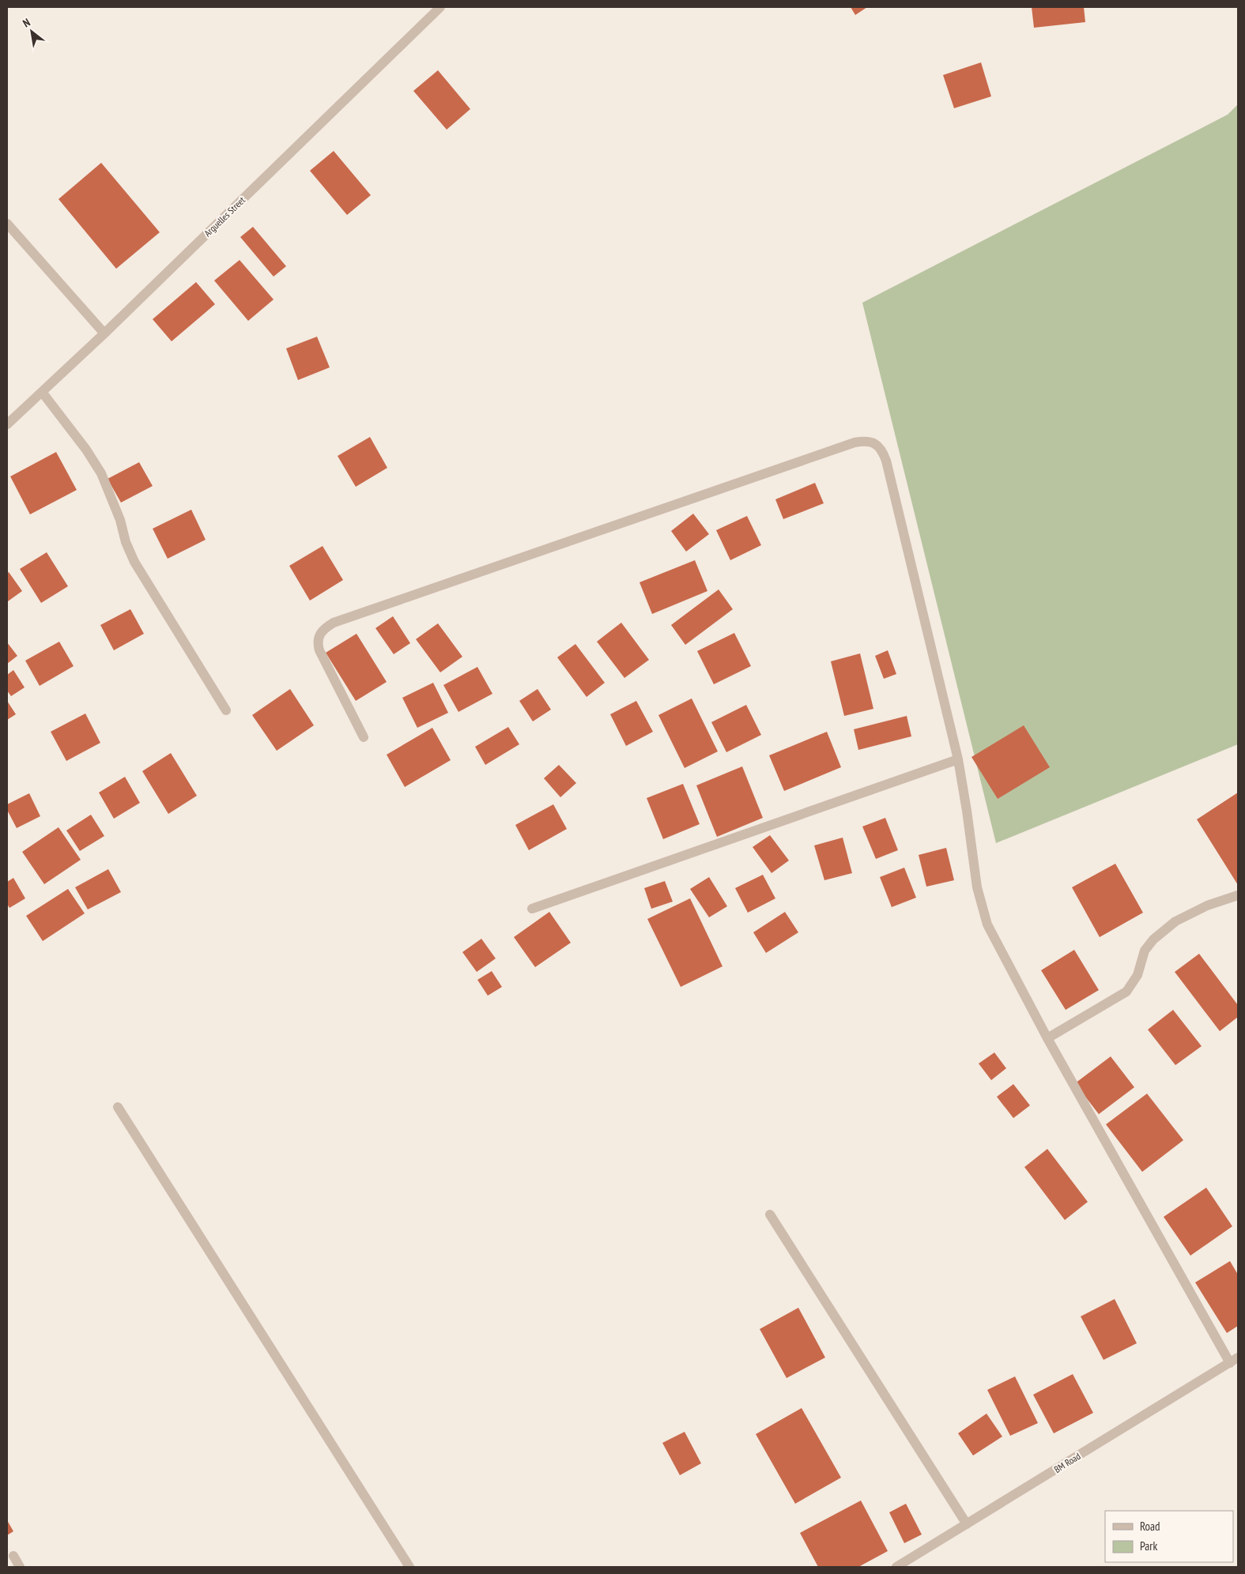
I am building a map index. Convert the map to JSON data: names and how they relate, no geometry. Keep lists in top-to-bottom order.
{
  "streets": {
    "street": ["Arguelles Street", "BM Road"]
  },
  "legend": ["Road", "Park"],
  "north": "top left"
}
